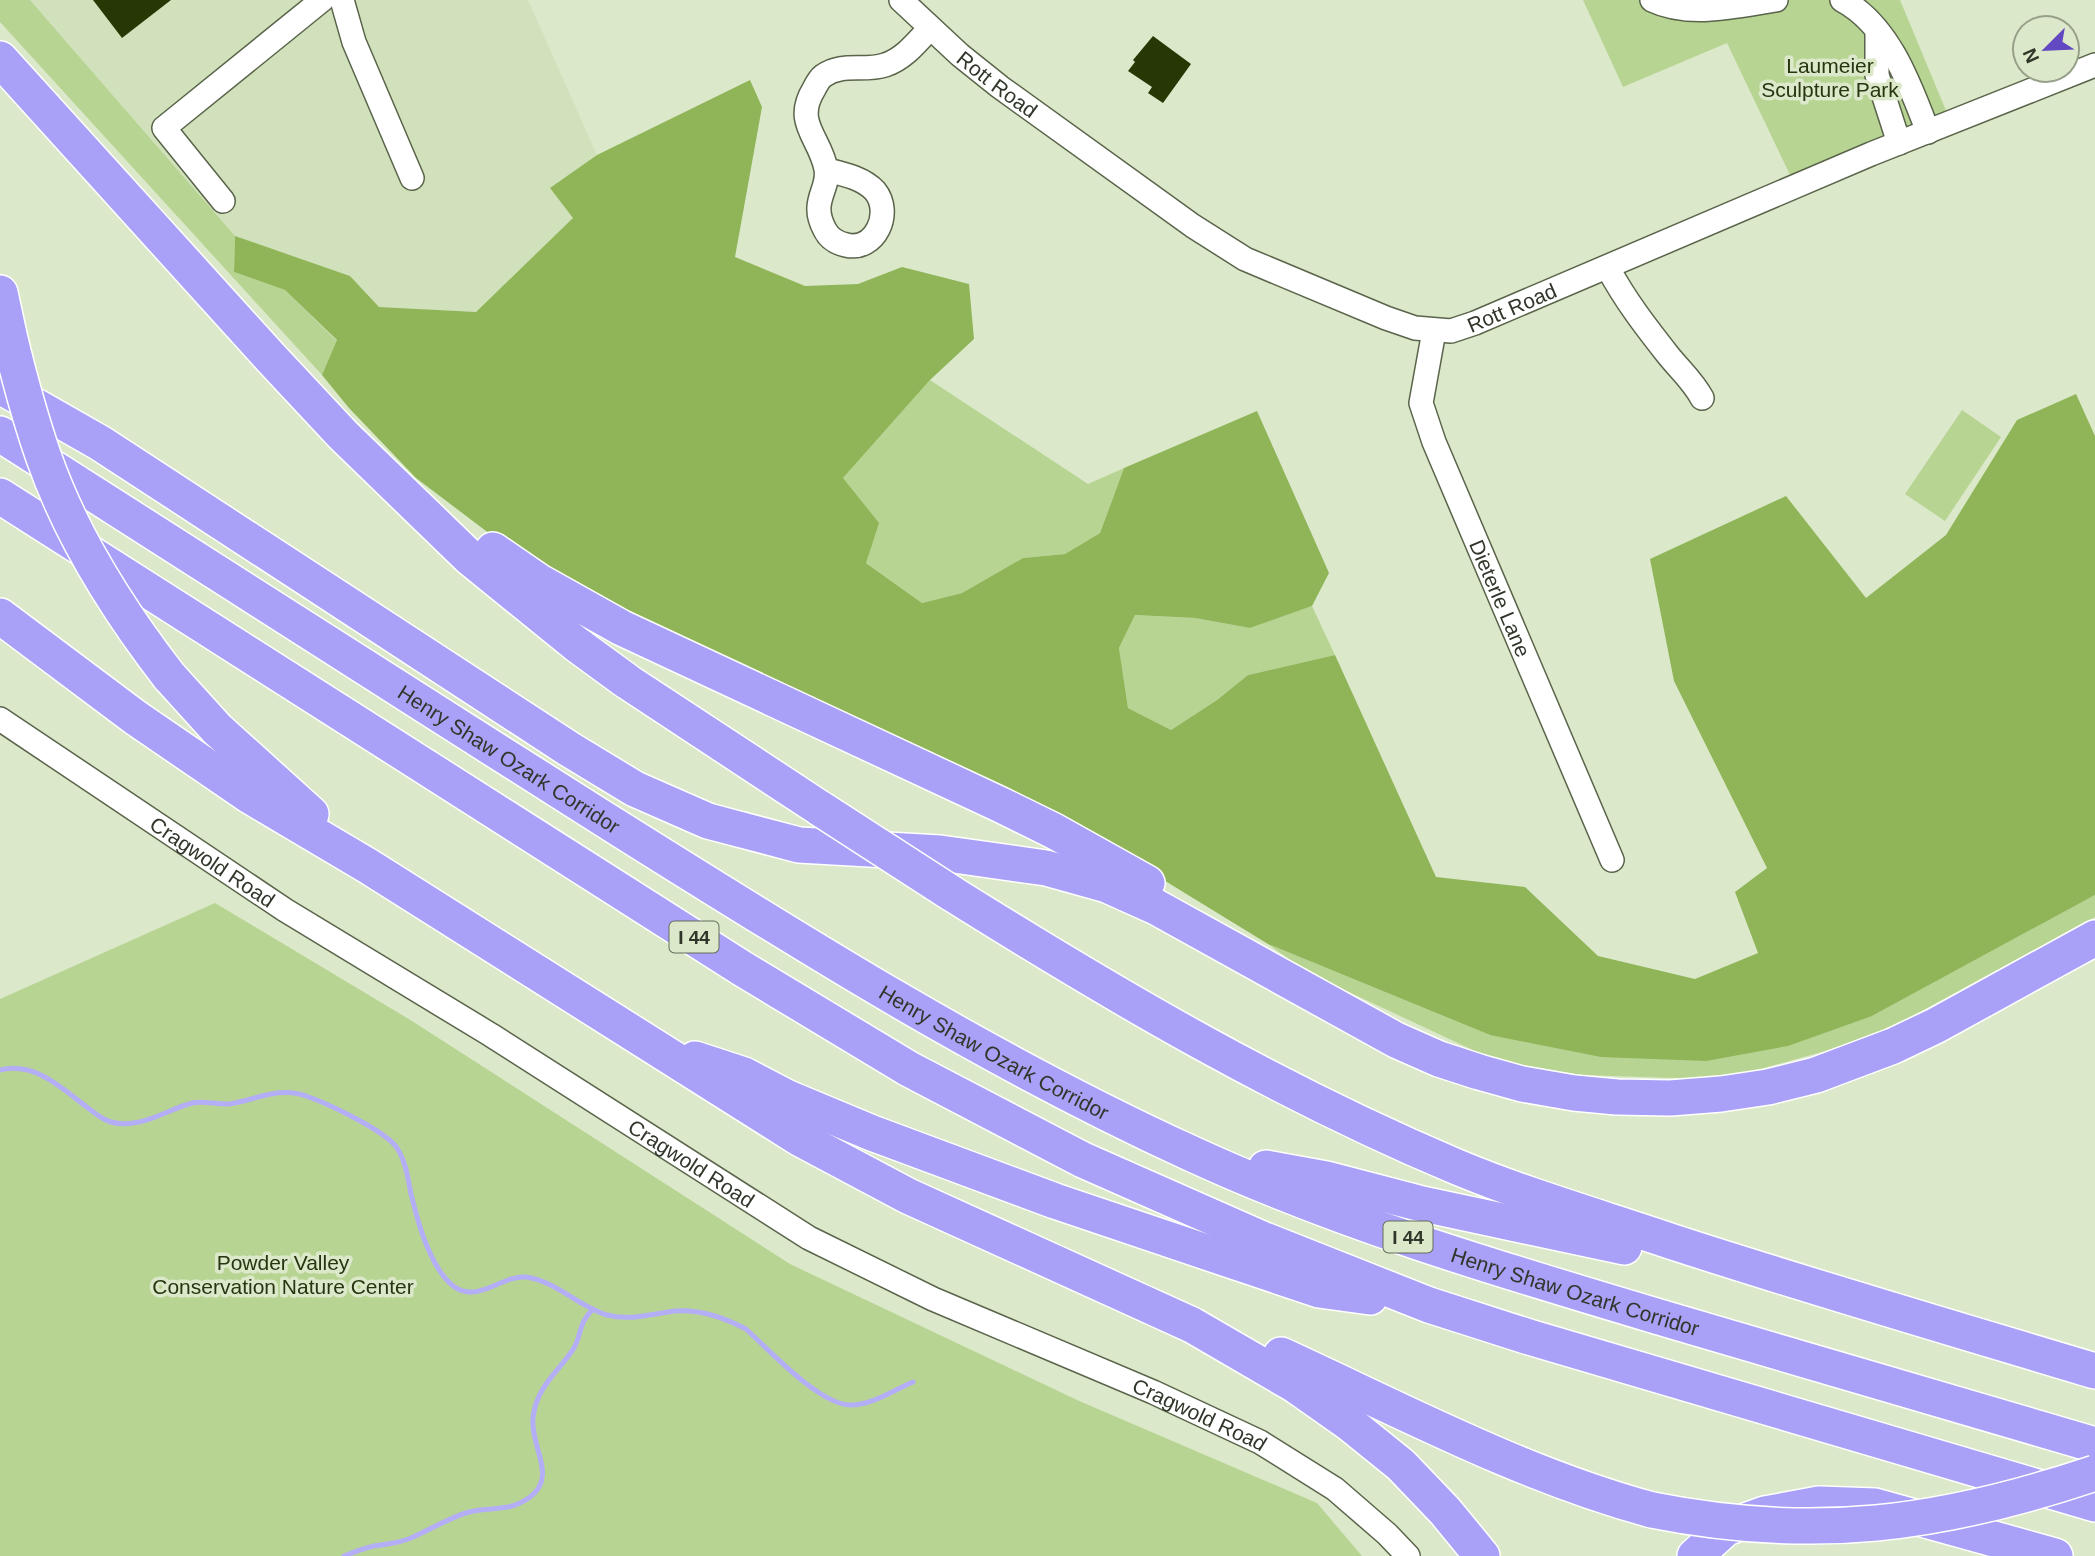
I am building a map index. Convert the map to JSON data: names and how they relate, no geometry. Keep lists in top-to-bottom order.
{
  "streets": {
    "highway": ["Henry Shaw Ozark Corridor", "I 44"],
    "street": ["Rott Road", "Dieterle Lane", "Cragwold Road"]
  },
  "crossings": [
    ["Rott Road", "Dieterle Lane"]
  ],
  "parks": ["Laumeier Sculpture Park", "Powder Valley Conservation Nature Center"],
  "north": "bottom left"
}
